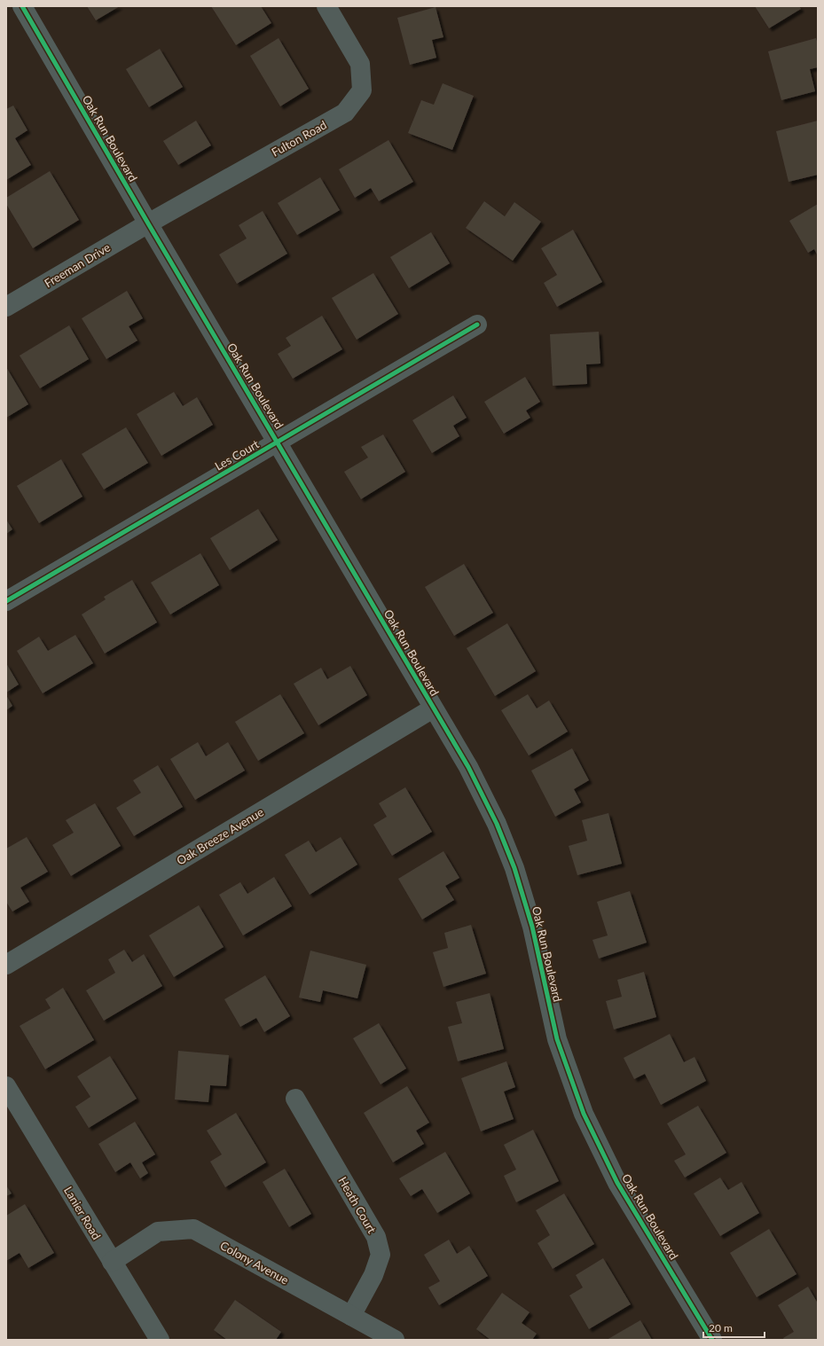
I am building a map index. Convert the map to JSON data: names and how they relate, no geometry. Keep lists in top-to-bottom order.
{
  "streets": {
    "street": [
      "Oak Run Boulevard",
      "Fulton Road",
      "Freeman Drive",
      "Les Court",
      "Oak Breeze Avenue",
      "Heath Court",
      "Lanier Road",
      "Colony Avenue"
    ]
  },
  "crossings": [
    ["Oak Run Boulevard", "Fulton Road"],
    ["Oak Run Boulevard", "Freeman Drive"],
    ["Oak Run Boulevard", "Les Court"],
    ["Oak Run Boulevard", "Oak Breeze Avenue"],
    ["Fulton Road", "Freeman Drive"],
    ["Heath Court", "Colony Avenue"],
    ["Lanier Road", "Colony Avenue"]
  ],
  "scale_bar": "20 m"
}
